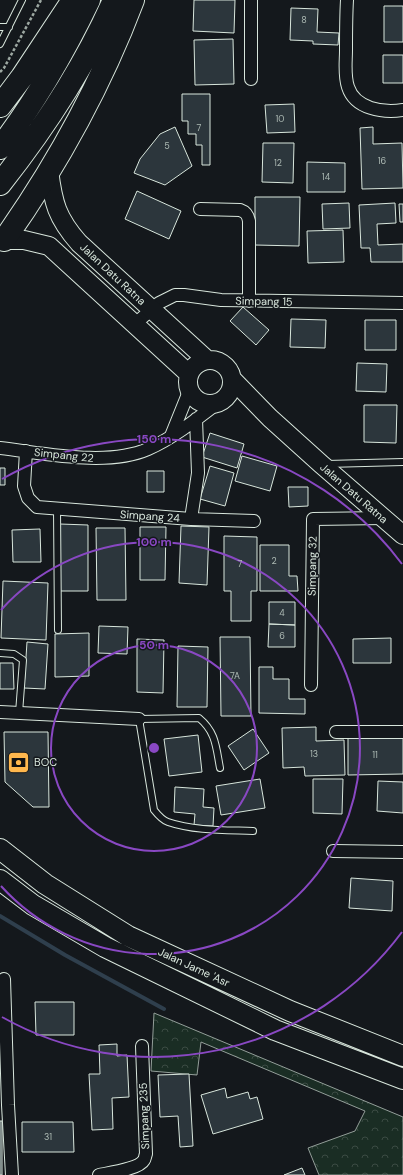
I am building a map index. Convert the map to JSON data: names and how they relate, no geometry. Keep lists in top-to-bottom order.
{
  "streets": {
    "main road": ["Jalan Datu Ratna", "Jalan Jame 'Asr"],
    "street": [
      "Simpang 15",
      "Simpang 22",
      "Simpang 24",
      "Simpang 32",
      "Simpang 235"
    ]
  },
  "crossings": [
    ["Jalan Datu Ratna", "Simpang 15"],
    ["Jalan Datu Ratna", "Simpang 22"],
    ["Jalan Datu Ratna", "Simpang 32"],
    ["Simpang 22", "Simpang 24"]
  ],
  "places": {
    "bank": ["BOC"]
  },
  "house_numbers": [
    "8",
    "10",
    "7",
    "5",
    "16",
    "12",
    "14",
    "2",
    "7",
    "4",
    "6",
    "7A",
    "13",
    "11",
    "31"
  ],
  "rings": ["150 m", "100 m", "50 m"]
}
